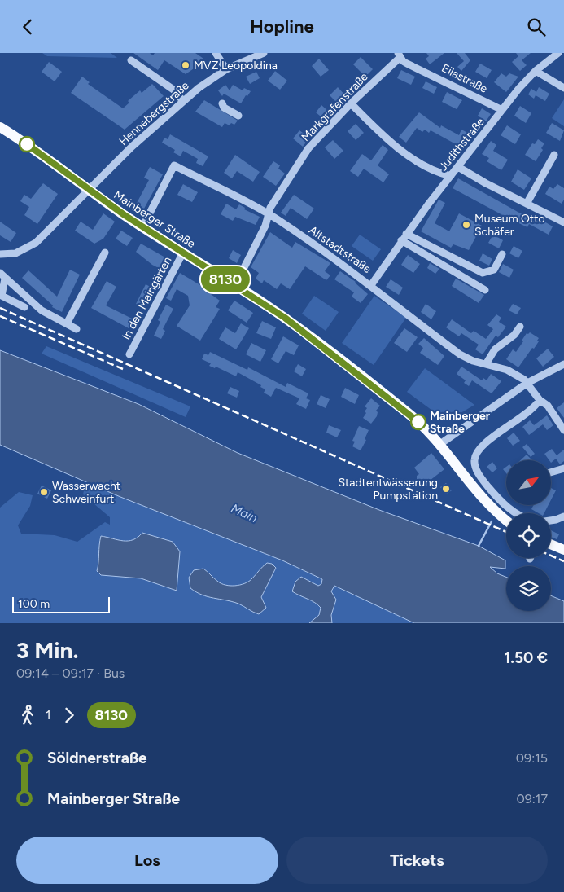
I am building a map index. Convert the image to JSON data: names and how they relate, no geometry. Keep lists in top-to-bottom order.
{
  "streets": {
    "main road": ["Mainberger Straße"],
    "street": [
      "Eilastraße",
      "Markgrafenstraße",
      "Hennebergstraße",
      "Judithstraße",
      "Altstadtstraße",
      "In den Maingärten"
    ]
  },
  "crossings": [
    ["Eilastraße", "Markgrafenstraße"],
    ["Eilastraße", "Judithstraße"],
    ["Markgrafenstraße", "Mainberger Straße"],
    ["Markgrafenstraße", "Altstadtstraße"],
    ["Hennebergstraße", "Mainberger Straße"],
    ["Judithstraße", "Altstadtstraße"],
    ["Mainberger Straße", "Altstadtstraße"],
    ["Mainberger Straße", "In den Maingärten"]
  ],
  "water": ["Main"],
  "places": [
    "MVZ Leopoldina",
    "Museum Otto Schäfer",
    "Mainberger Straße",
    "Stadtentwässerung Pumpstation",
    "Wasserwacht Schweinfurt"
  ],
  "lines": ["bus line 8130"],
  "scale_bar": "100 m",
  "north": "top right",
  "page": {
    "header": "Hopline",
    "on_map": "8130",
    "scale": "100 m",
    "heading": ["3 Min.", "09:14 – 09:17 · Bus", "1.50 €"],
    "legs": ["1", "8130"],
    "list": [
      {
        "name": "Söldnerstraße",
        "value": "09:15"
      },
      {
        "name": "Mainberger Straße",
        "value": "09:17"
      }
    ],
    "buttons": ["Los", "Tickets"]
  }
}
